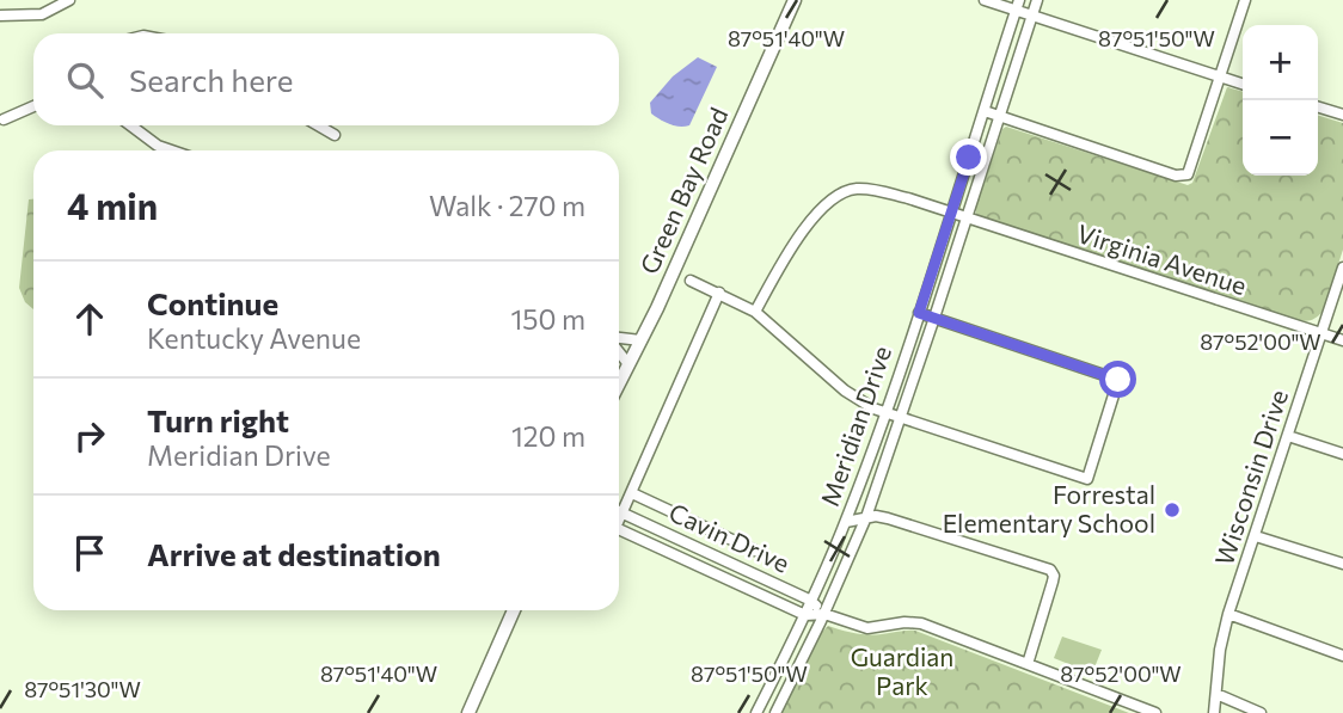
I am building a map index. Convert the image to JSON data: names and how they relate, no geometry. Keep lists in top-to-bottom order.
{
  "streets": {
    "main road": ["Green Bay Road"],
    "street": [
      "Virginia Avenue",
      "Meridian Drive",
      "Wisconsin Drive",
      "Cavin Drive"
    ]
  },
  "crossings": [
    ["Virginia Avenue", "Meridian Drive"],
    ["Virginia Avenue", "Wisconsin Drive"],
    ["Meridian Drive", "Cavin Drive"]
  ],
  "parks": ["Guardian Park"],
  "places": ["Forrestal Elementary School"],
  "page": {
    "map_buttons": ["+", "−"],
    "search": "Search here",
    "heading": ["4 min", "Walk · 270 m"],
    "list": [
      ["Continue", "Kentucky Avenue", "150 m"],
      ["Turn right", "Meridian Drive", "120 m"],
      "Arrive at destination"
    ]
  },
  "coordinates": [
    "87°51'40\"W",
    "87°51'50\"W",
    "87°52'00\"W",
    "87°51'30\"W"
  ]
}
